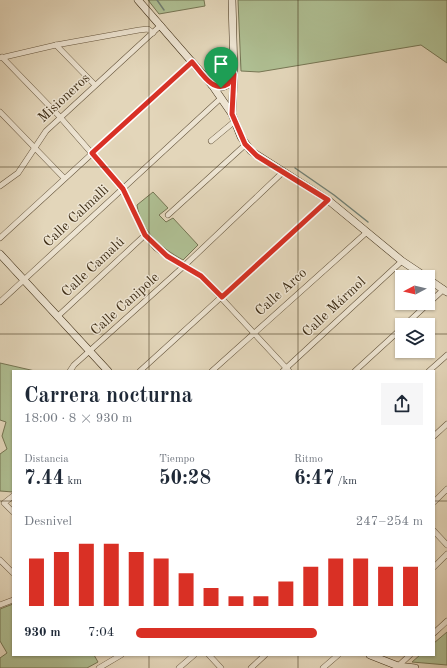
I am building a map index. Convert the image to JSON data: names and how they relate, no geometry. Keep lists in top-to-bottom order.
{
  "streets": {
    "street": [
      "Misioneros",
      "Calle Calmalli",
      "Calle Camalú",
      "Calle Arco",
      "Calle Canipole",
      "Calle Mármol"
    ]
  },
  "north": "left",
  "page": {
    "heading": ["Carrera nocturna", "18:00 · 8 × 930 m"],
    "stats": [
      ["Distancia", "7.44 km"],
      ["Tiempo", "50:28"],
      ["Ritmo", "6:47 /km"]
    ],
    "chart": ["Desnivel", "247–254 m"],
    "list": [
      {
        "name": "930 m",
        "note": "7:04"
      }
    ]
  }
}
